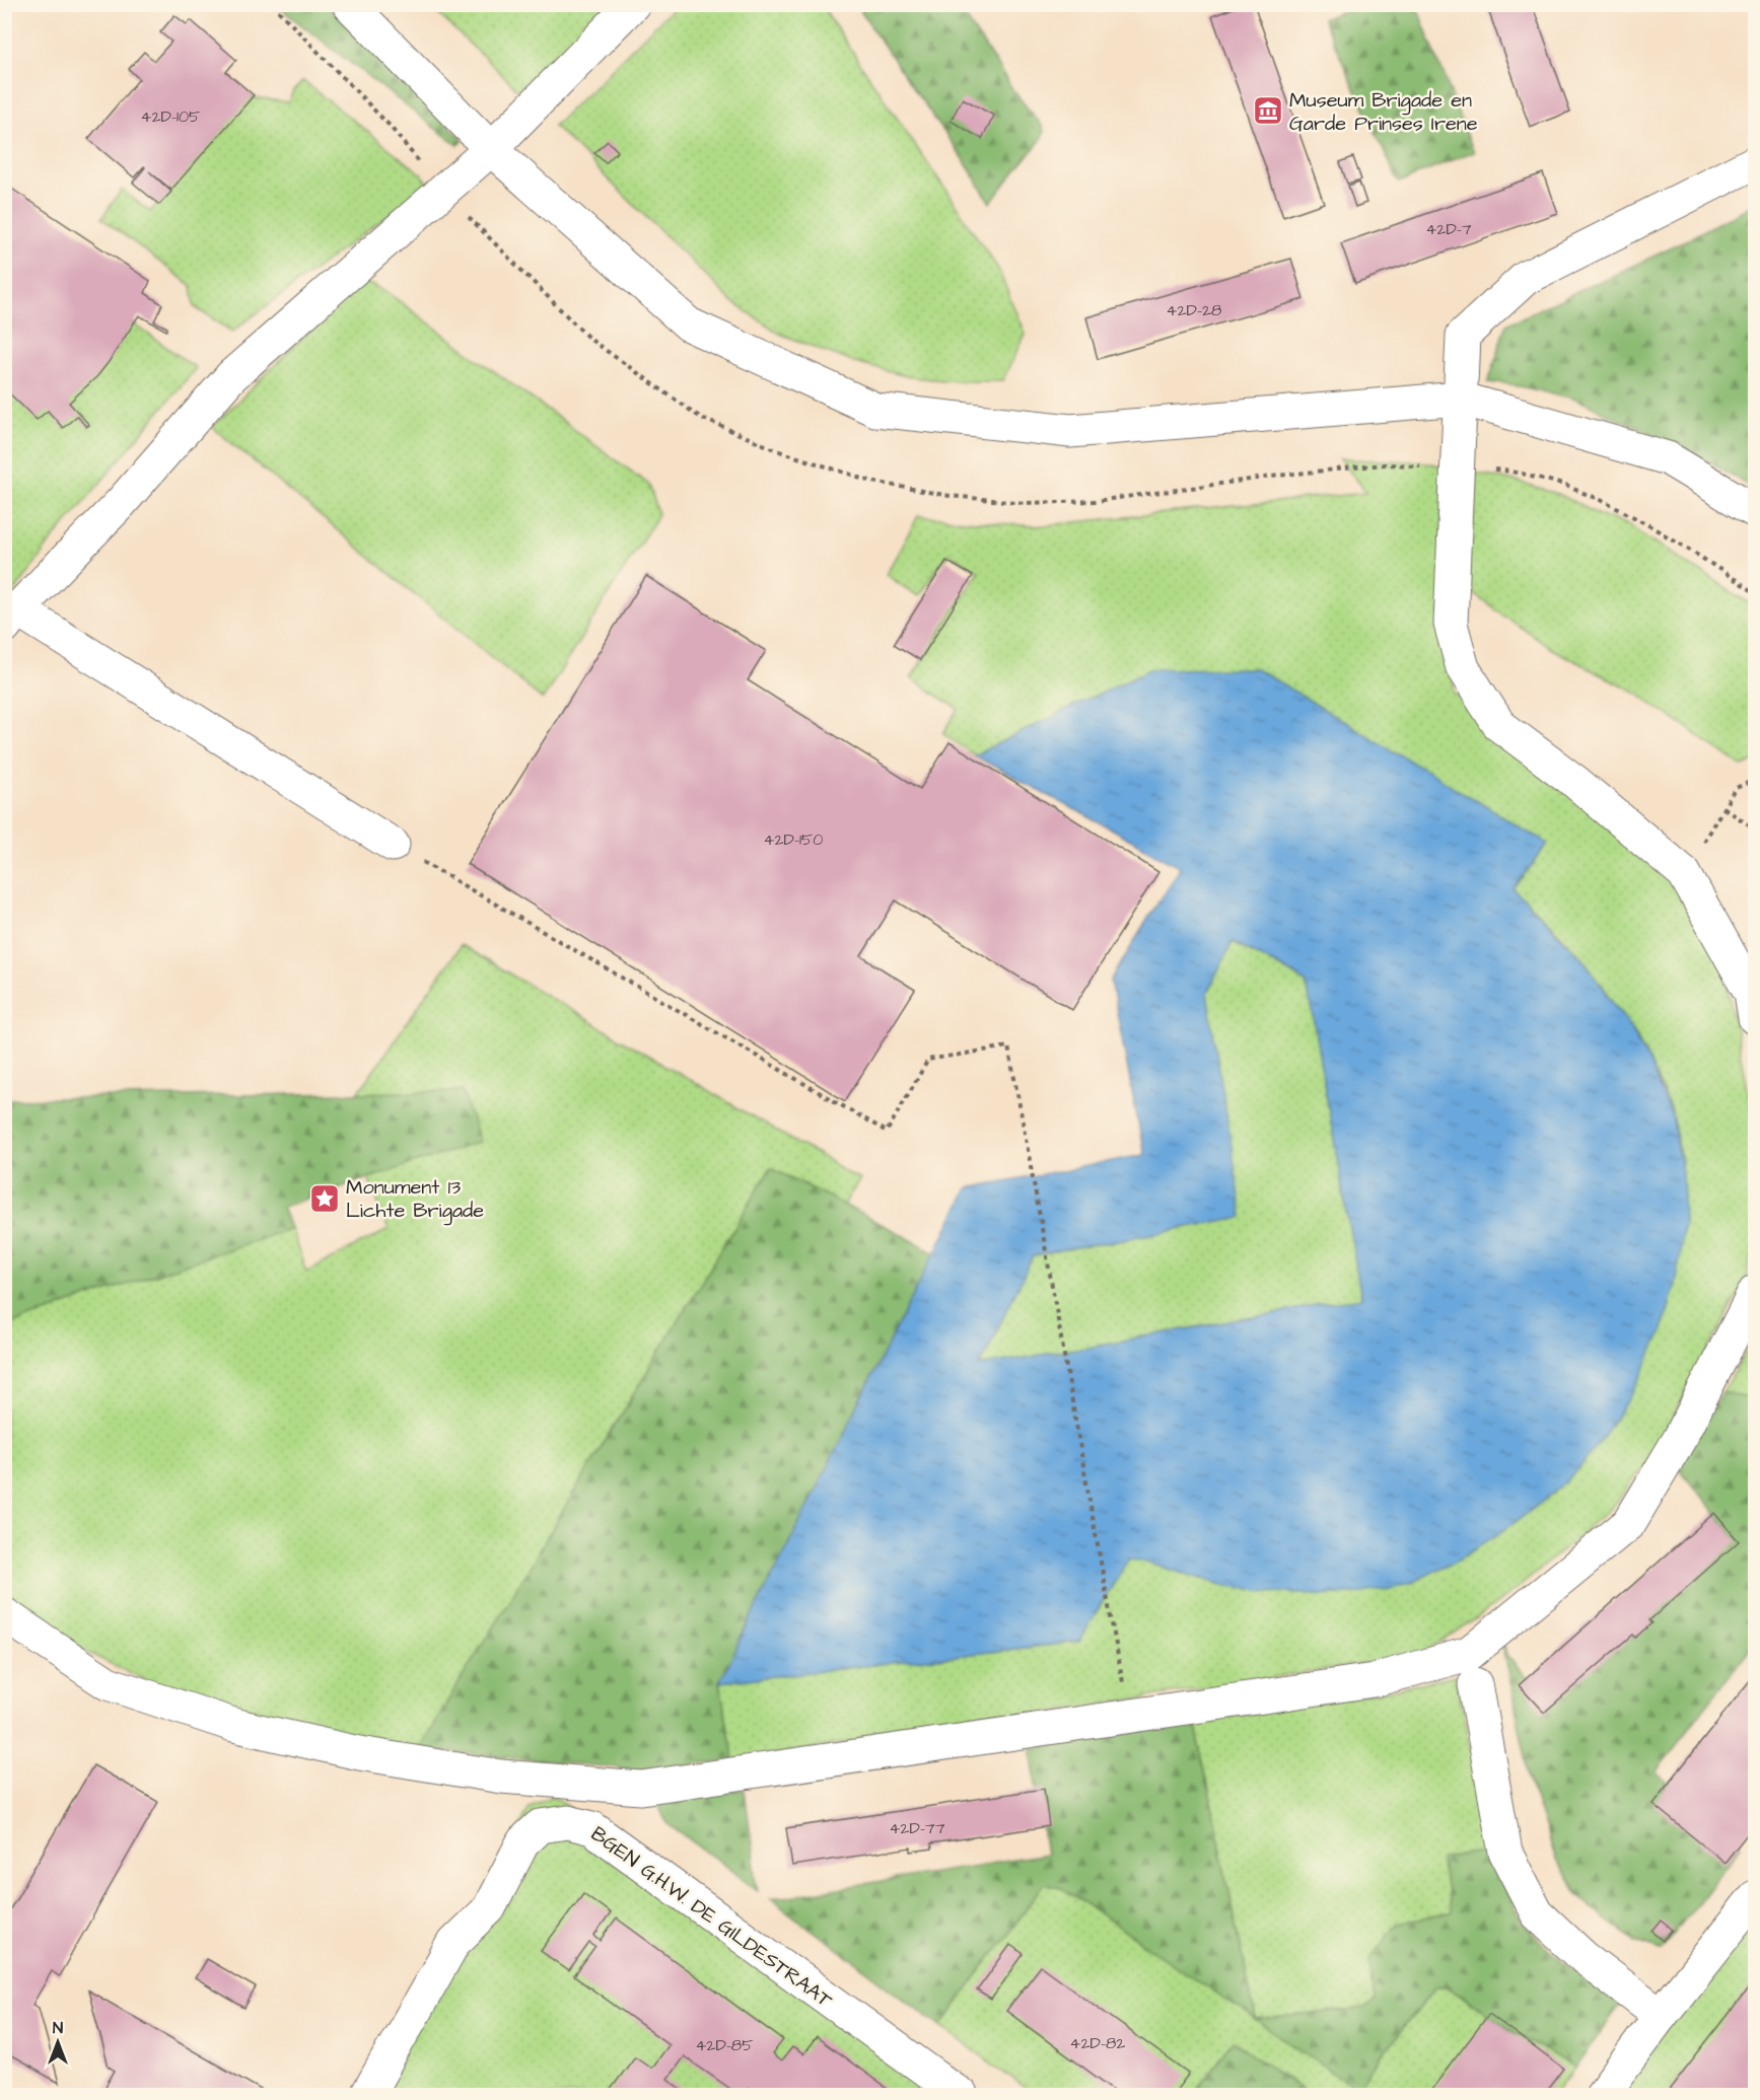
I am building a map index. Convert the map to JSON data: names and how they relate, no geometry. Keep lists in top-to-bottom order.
{
  "streets": {
    "lane": ["BGEN G.H.W. DE GILDESTRAAT"]
  },
  "places": {
    "museum": ["Museum Brigade en Garde Prinses Irene"],
    "place": ["Monument 13 Lichte Brigade"]
  },
  "house_numbers": [
    "42D-105",
    "42D-7",
    "42D-28",
    "42D-150",
    "42D-77",
    "42D-82",
    "42D-85"
  ],
  "north": "top"
}
